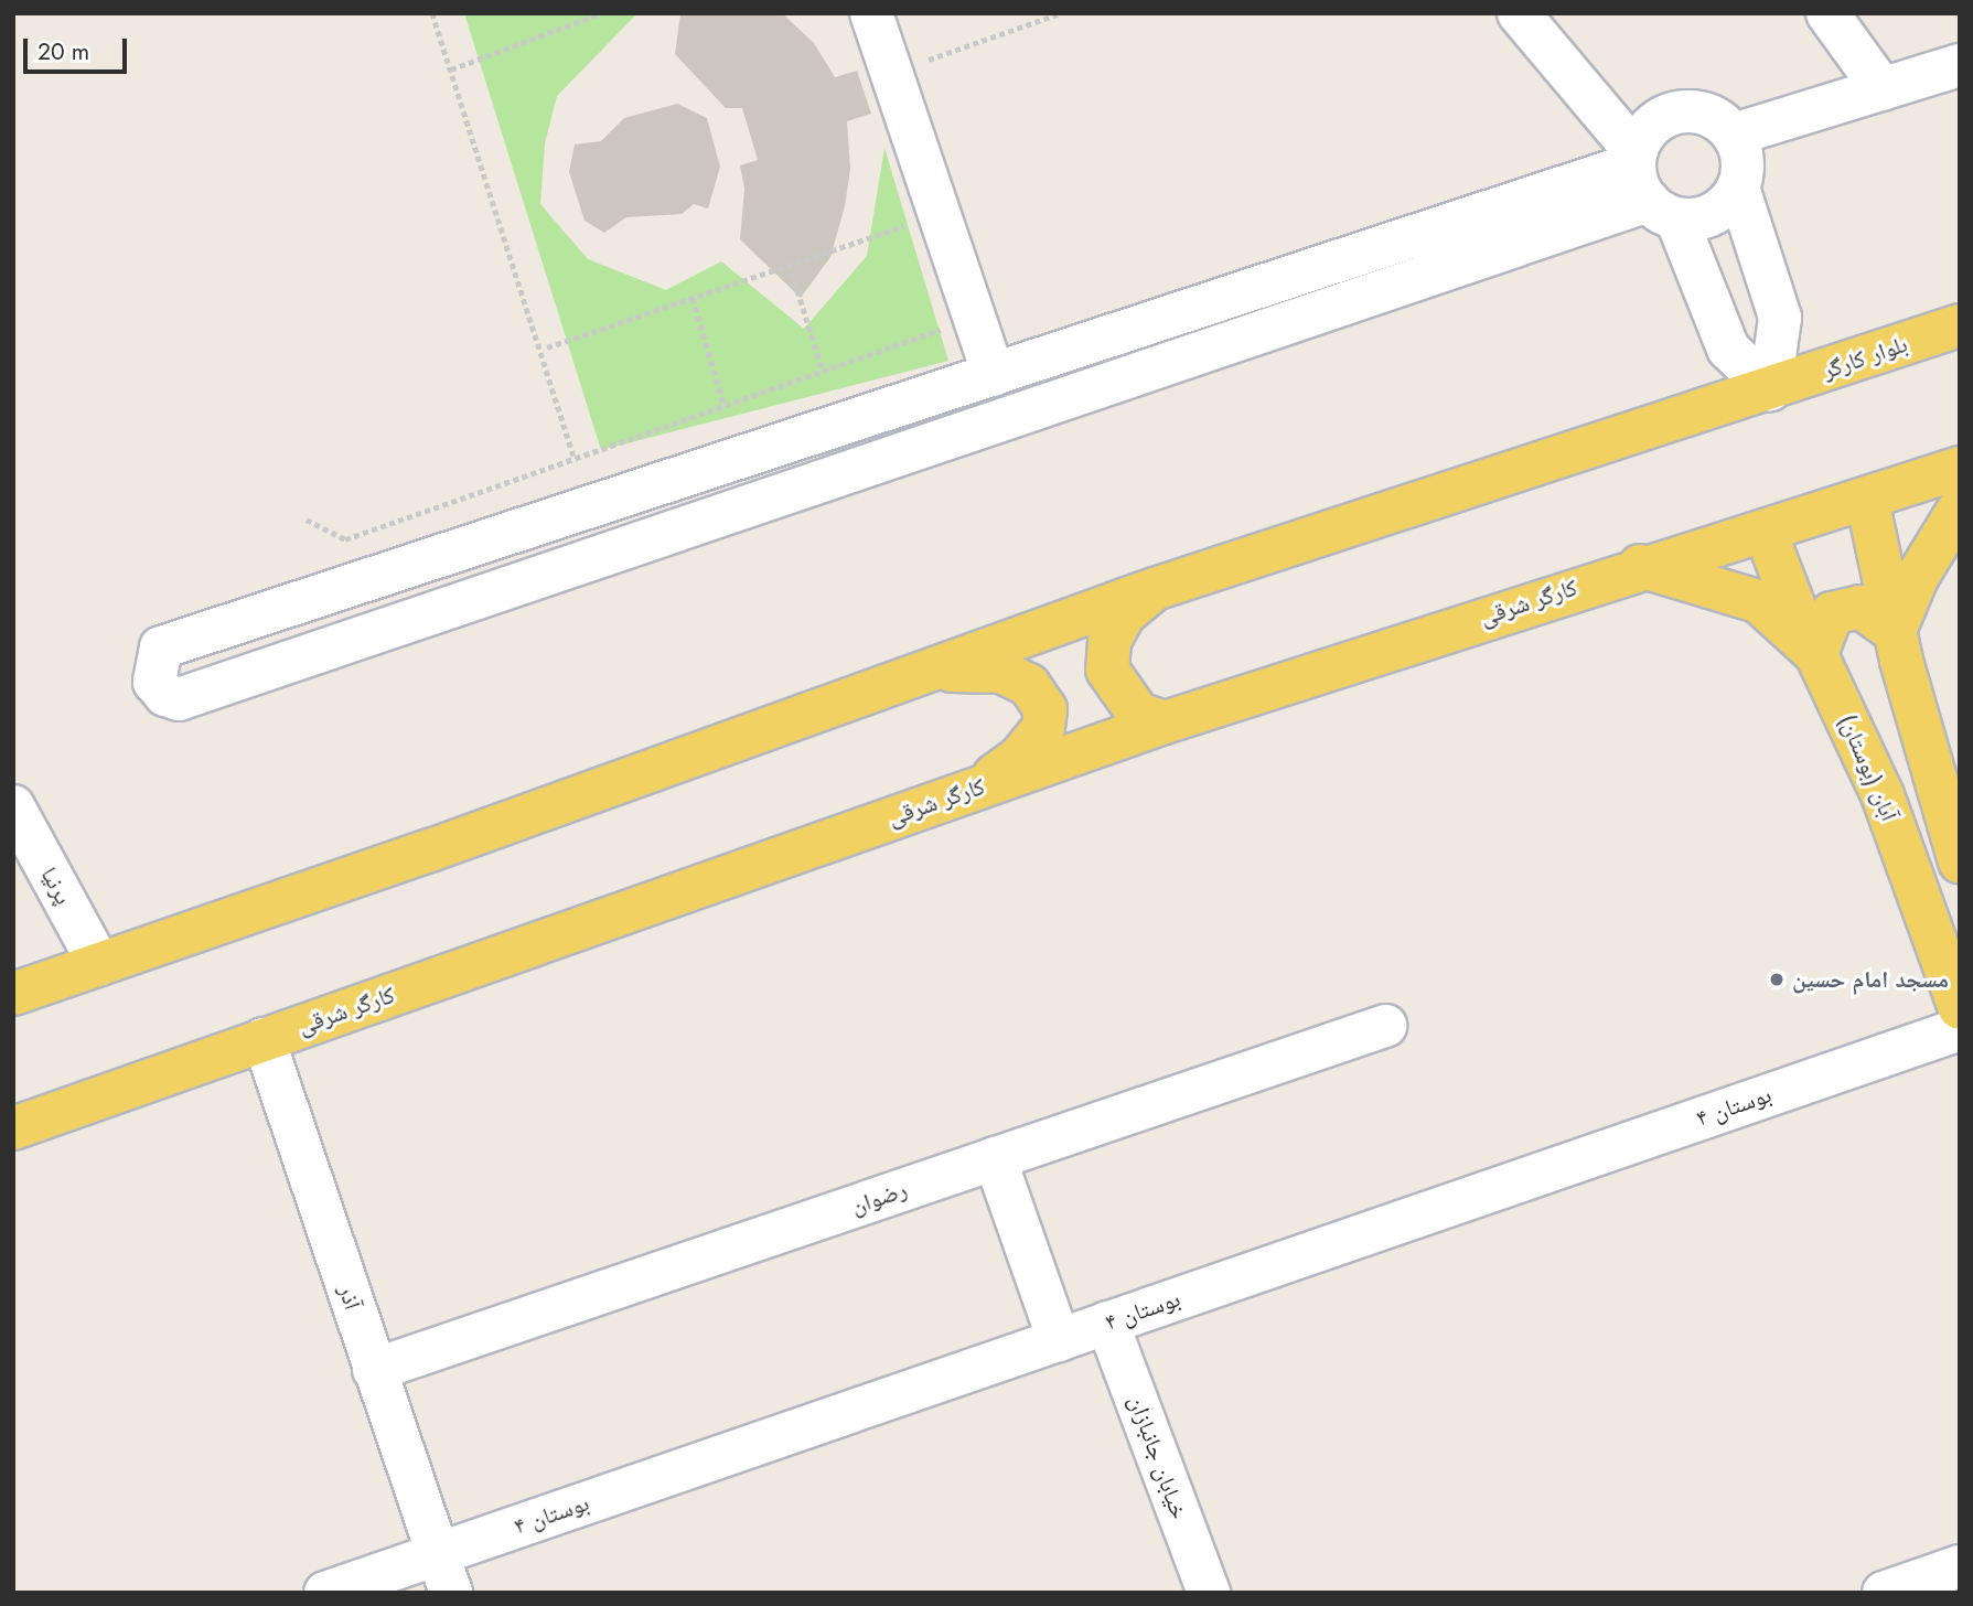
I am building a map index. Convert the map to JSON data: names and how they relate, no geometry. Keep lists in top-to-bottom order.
{
  "streets": {
    "main road": ["بلوار کارگر", "کارگر شرقی", "آبان (بوستان)"],
    "street": [
      "پرنیا",
      "بوستان ۴",
      "رضوان",
      "آذر",
      "خیابان جانبازان"
    ]
  },
  "crossings": [
    ["کارگر شرقی", "آبان (بوستان)"],
    ["کارگر شرقی", "آذر"],
    ["بوستان ۴", "آذر"],
    ["بوستان ۴", "خیابان جانبازان"],
    ["رضوان", "آذر"]
  ],
  "places": ["مسجد امام حسین"],
  "scale_bar": "20 m"
}
